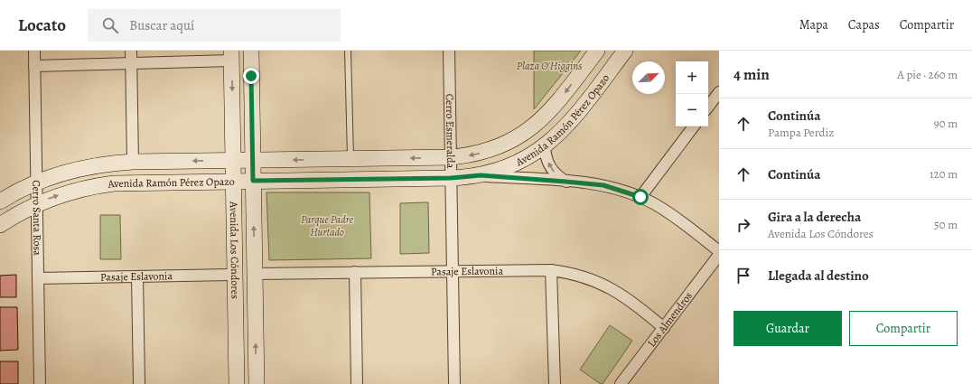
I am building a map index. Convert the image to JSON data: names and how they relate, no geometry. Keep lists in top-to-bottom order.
{
  "streets": {
    "street": [
      "Avenida Ramón Pérez Opazo",
      "Cerro Esmeralda",
      "Cerro Santa Rosa",
      "Avenida Los Cóndores",
      "Pasaje Eslavonia",
      "Los Almendros"
    ]
  },
  "crossings": [
    ["Avenida Ramón Pérez Opazo", "Cerro Esmeralda"],
    ["Avenida Ramón Pérez Opazo", "Cerro Santa Rosa"],
    ["Avenida Ramón Pérez Opazo", "Avenida Los Cóndores"],
    ["Cerro Esmeralda", "Pasaje Eslavonia"],
    ["Cerro Santa Rosa", "Pasaje Eslavonia"],
    ["Avenida Los Cóndores", "Pasaje Eslavonia"],
    ["Pasaje Eslavonia", "Los Almendros"]
  ],
  "parks": ["Plaza O'Higgins", "Parque Padre Hurtado"],
  "north": "top right",
  "page": {
    "header": "Locato",
    "search": "Buscar aquí",
    "nav": ["Mapa", "Capas", "Compartir"],
    "heading": ["4 min", "A pie · 260 m"],
    "map_buttons": ["+", "−"],
    "list": [
      ["Continúa", "Pampa Perdiz", "90 m"],
      ["Continúa", "120 m"],
      ["Gira a la derecha", "Avenida Los Cóndores", "50 m"],
      "Llegada al destino"
    ],
    "buttons": ["Guardar", "Compartir"]
  }
}
